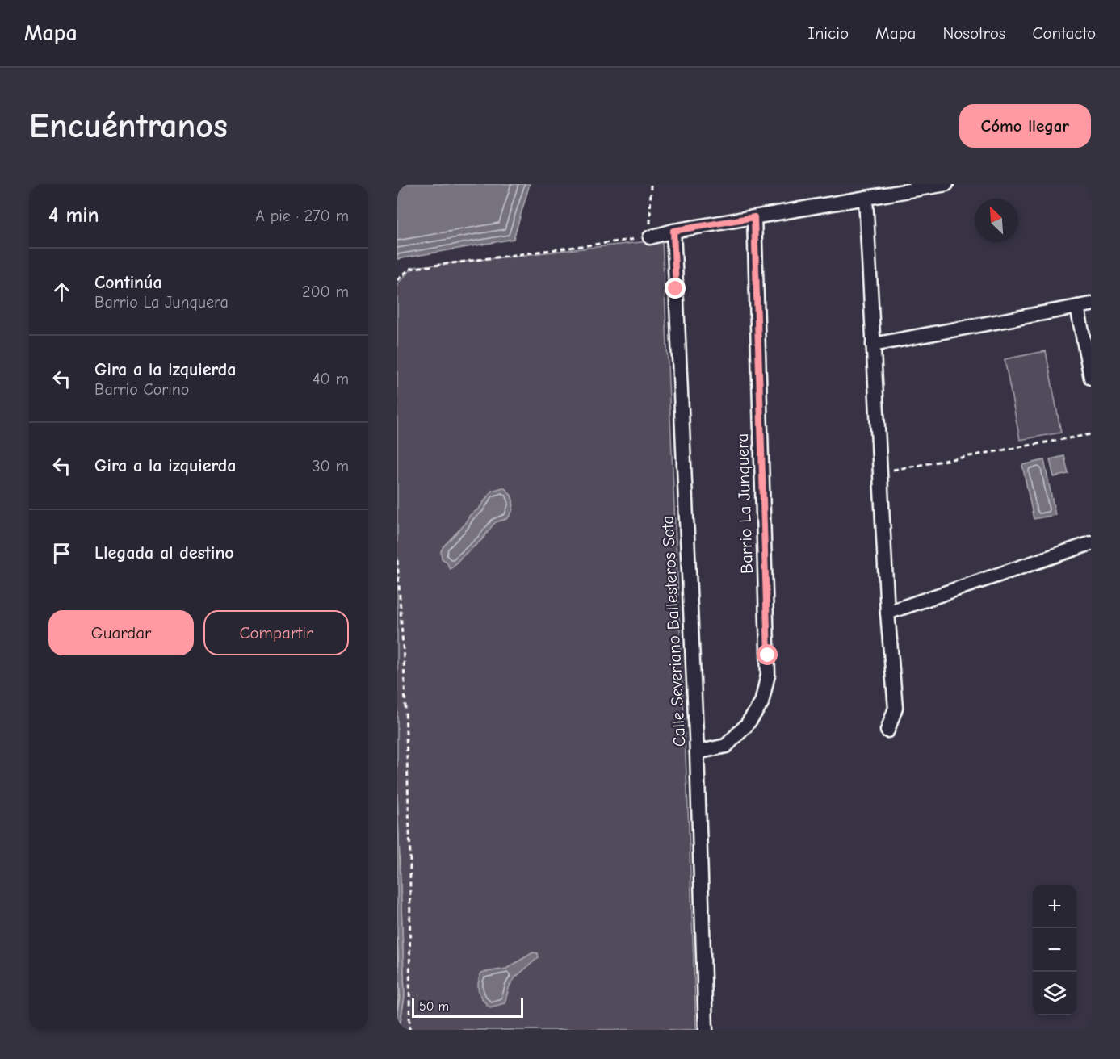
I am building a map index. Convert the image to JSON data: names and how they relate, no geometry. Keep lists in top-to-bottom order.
{
  "streets": {
    "street": ["Barrio La Junquera", "Calle Severiano Ballesteros Sota"]
  },
  "crossings": [
    ["Barrio La Junquera", "Calle Severiano Ballesteros Sota"]
  ],
  "scale_bar": "50 m",
  "north": "top left",
  "page": {
    "header": "Mapa",
    "nav": [
      "Inicio",
      "Mapa",
      "Nosotros",
      "Contacto"
    ],
    "buttons": [
      "Cómo llegar",
      ["Guardar", "Compartir"]
    ],
    "title": "Encuéntranos",
    "heading": ["4 min", "A pie · 270 m"],
    "list": [
      ["Continúa", "Barrio La Junquera", "200 m"],
      ["Gira a la izquierda", "Barrio Corino", "40 m"],
      ["Gira a la izquierda", "30 m"],
      "Llegada al destino"
    ],
    "map_buttons": ["+", "−"],
    "scale": "50 m"
  }
}
